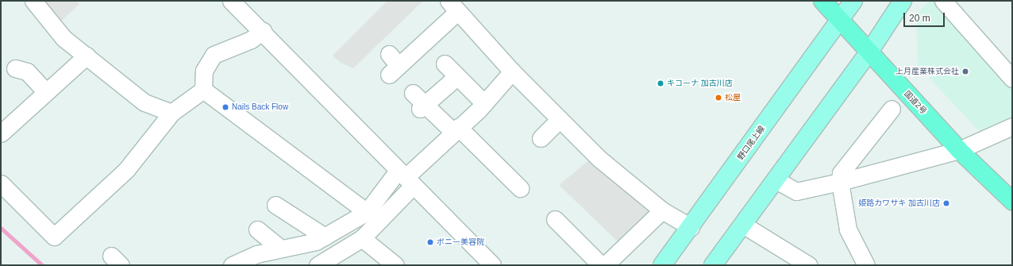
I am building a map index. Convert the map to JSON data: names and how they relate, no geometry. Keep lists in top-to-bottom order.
{
  "streets": {
    "highway": ["国道2号"],
    "main road": ["野口尾上線"]
  },
  "crossings": [
    ["国道2号", "野口尾上線"]
  ],
  "places": [
    "上月産業株式会社",
    "キコーナ 加古川店",
    "松屋",
    "Nails Back Flow",
    "姫路カワサキ 加古川店",
    "ポニー美容院"
  ],
  "scale_bar": "20 m"
}
